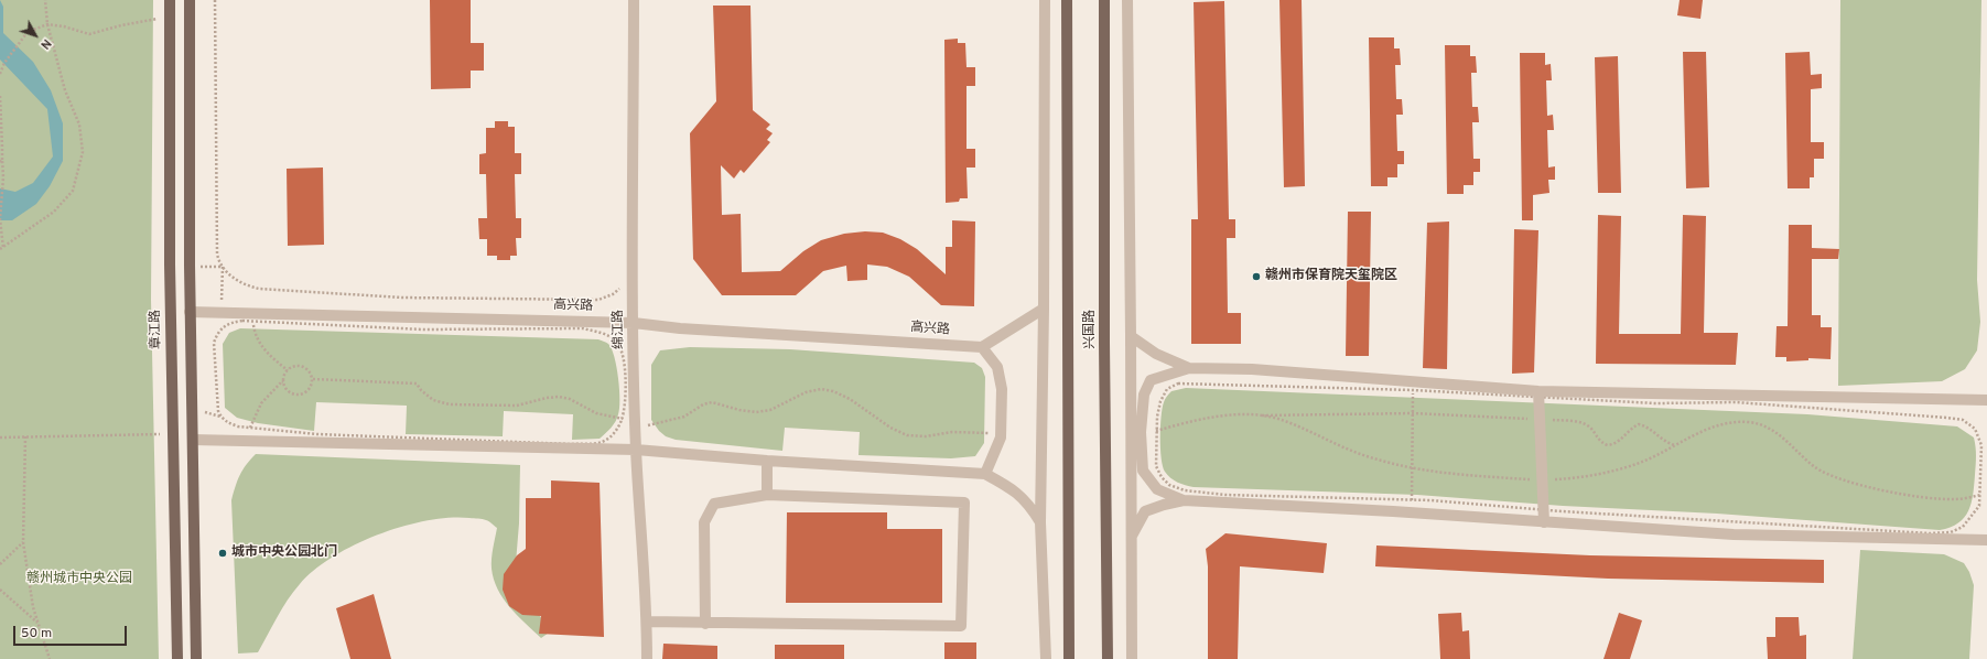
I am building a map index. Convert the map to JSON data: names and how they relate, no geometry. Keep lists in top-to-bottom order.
{
  "streets": {
    "main road": ["章江路", "兴国路"],
    "street": ["高兴路", "绵江路"]
  },
  "crossings": [
    ["高兴路", "绵江路"]
  ],
  "parks": ["赣州城市中央公园"],
  "places": ["赣州市保育院天玺院区", "城市中央公园北门"],
  "scale_bar": "50 m",
  "north": "bottom right"
}
